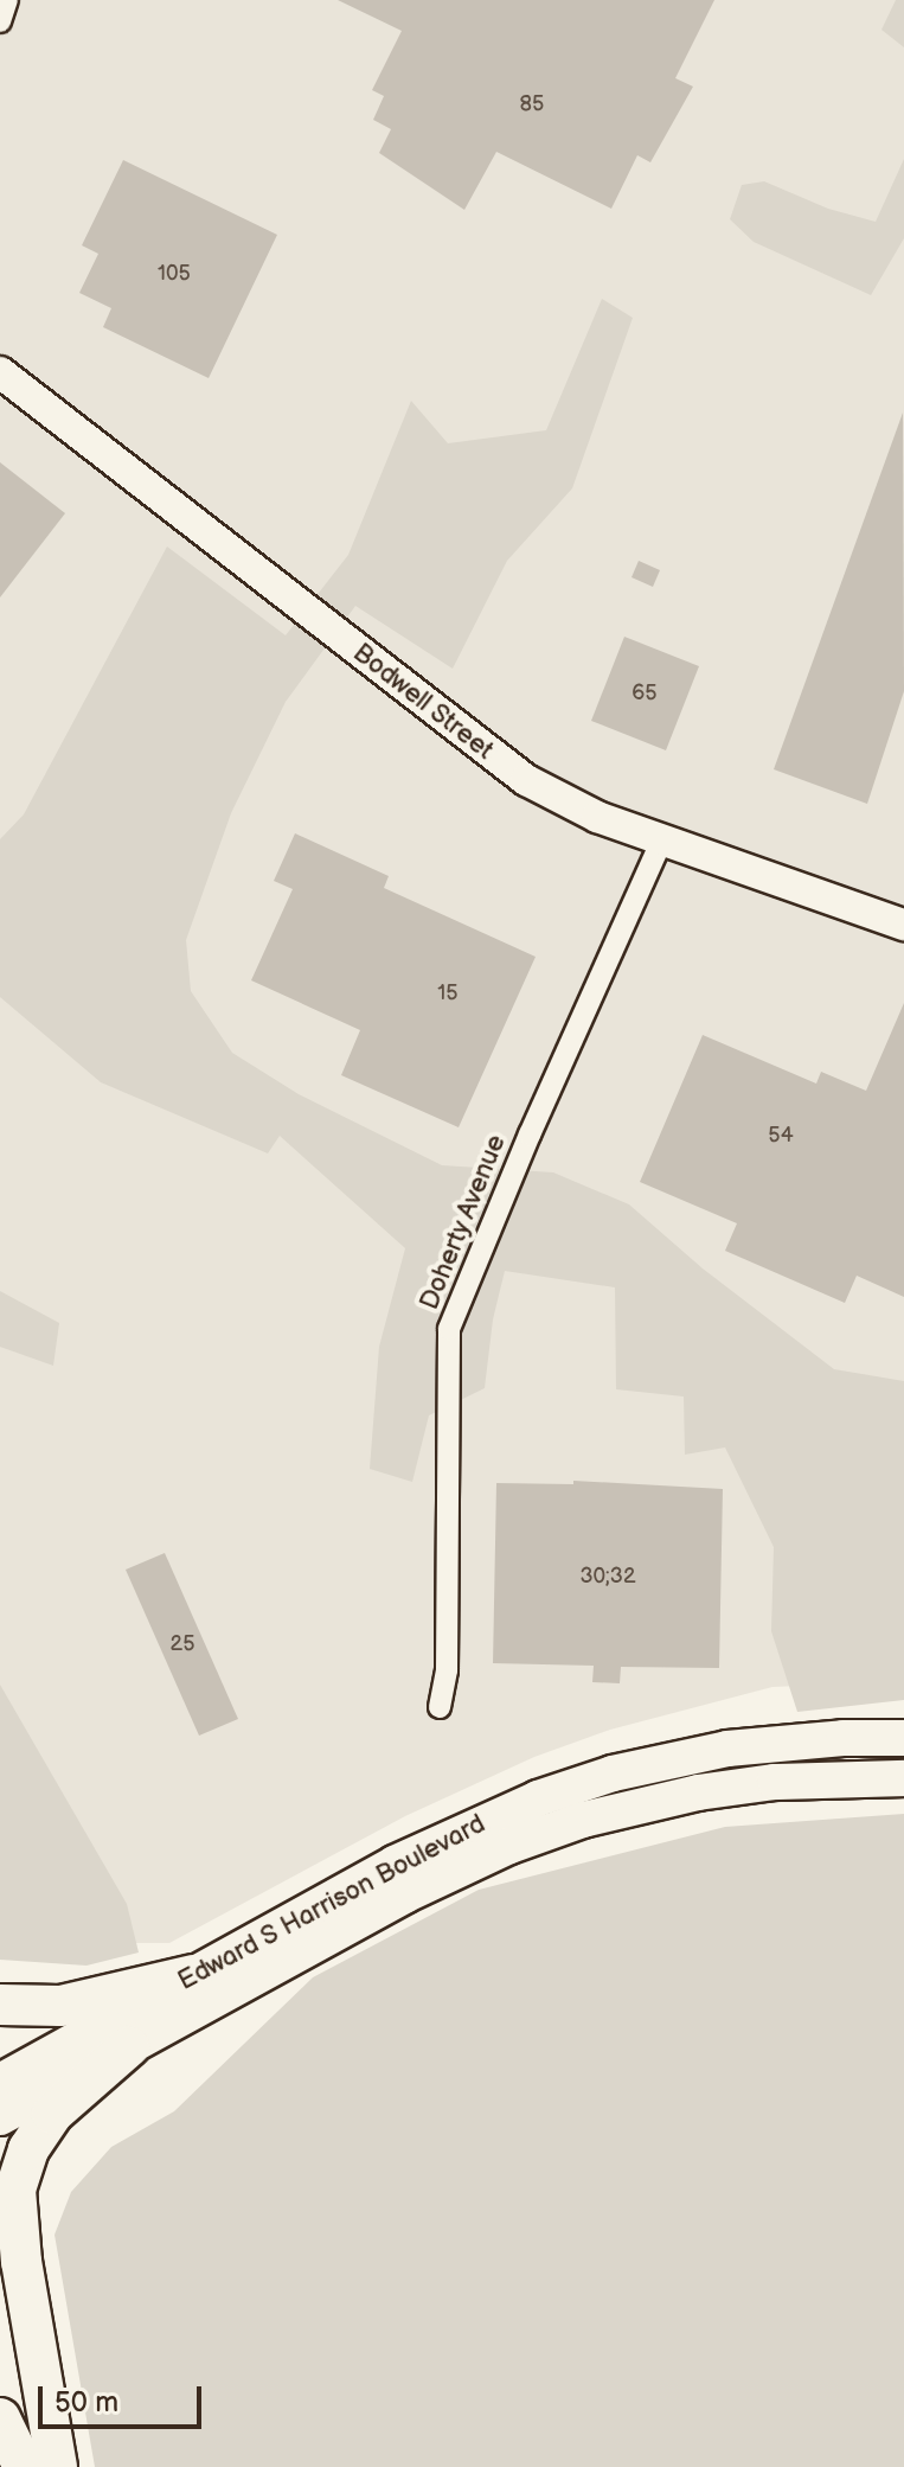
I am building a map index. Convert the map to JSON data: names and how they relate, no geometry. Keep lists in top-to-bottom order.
{
  "streets": {
    "main road": ["Edward S Harrison Boulevard"],
    "street": ["Bodwell Street", "Doherty Avenue"]
  },
  "crossings": [
    ["Bodwell Street", "Doherty Avenue"]
  ],
  "house_numbers": [
    "85",
    "105",
    "65",
    "15",
    "54",
    "30;32",
    "25"
  ],
  "scale_bar": "50 m"
}
